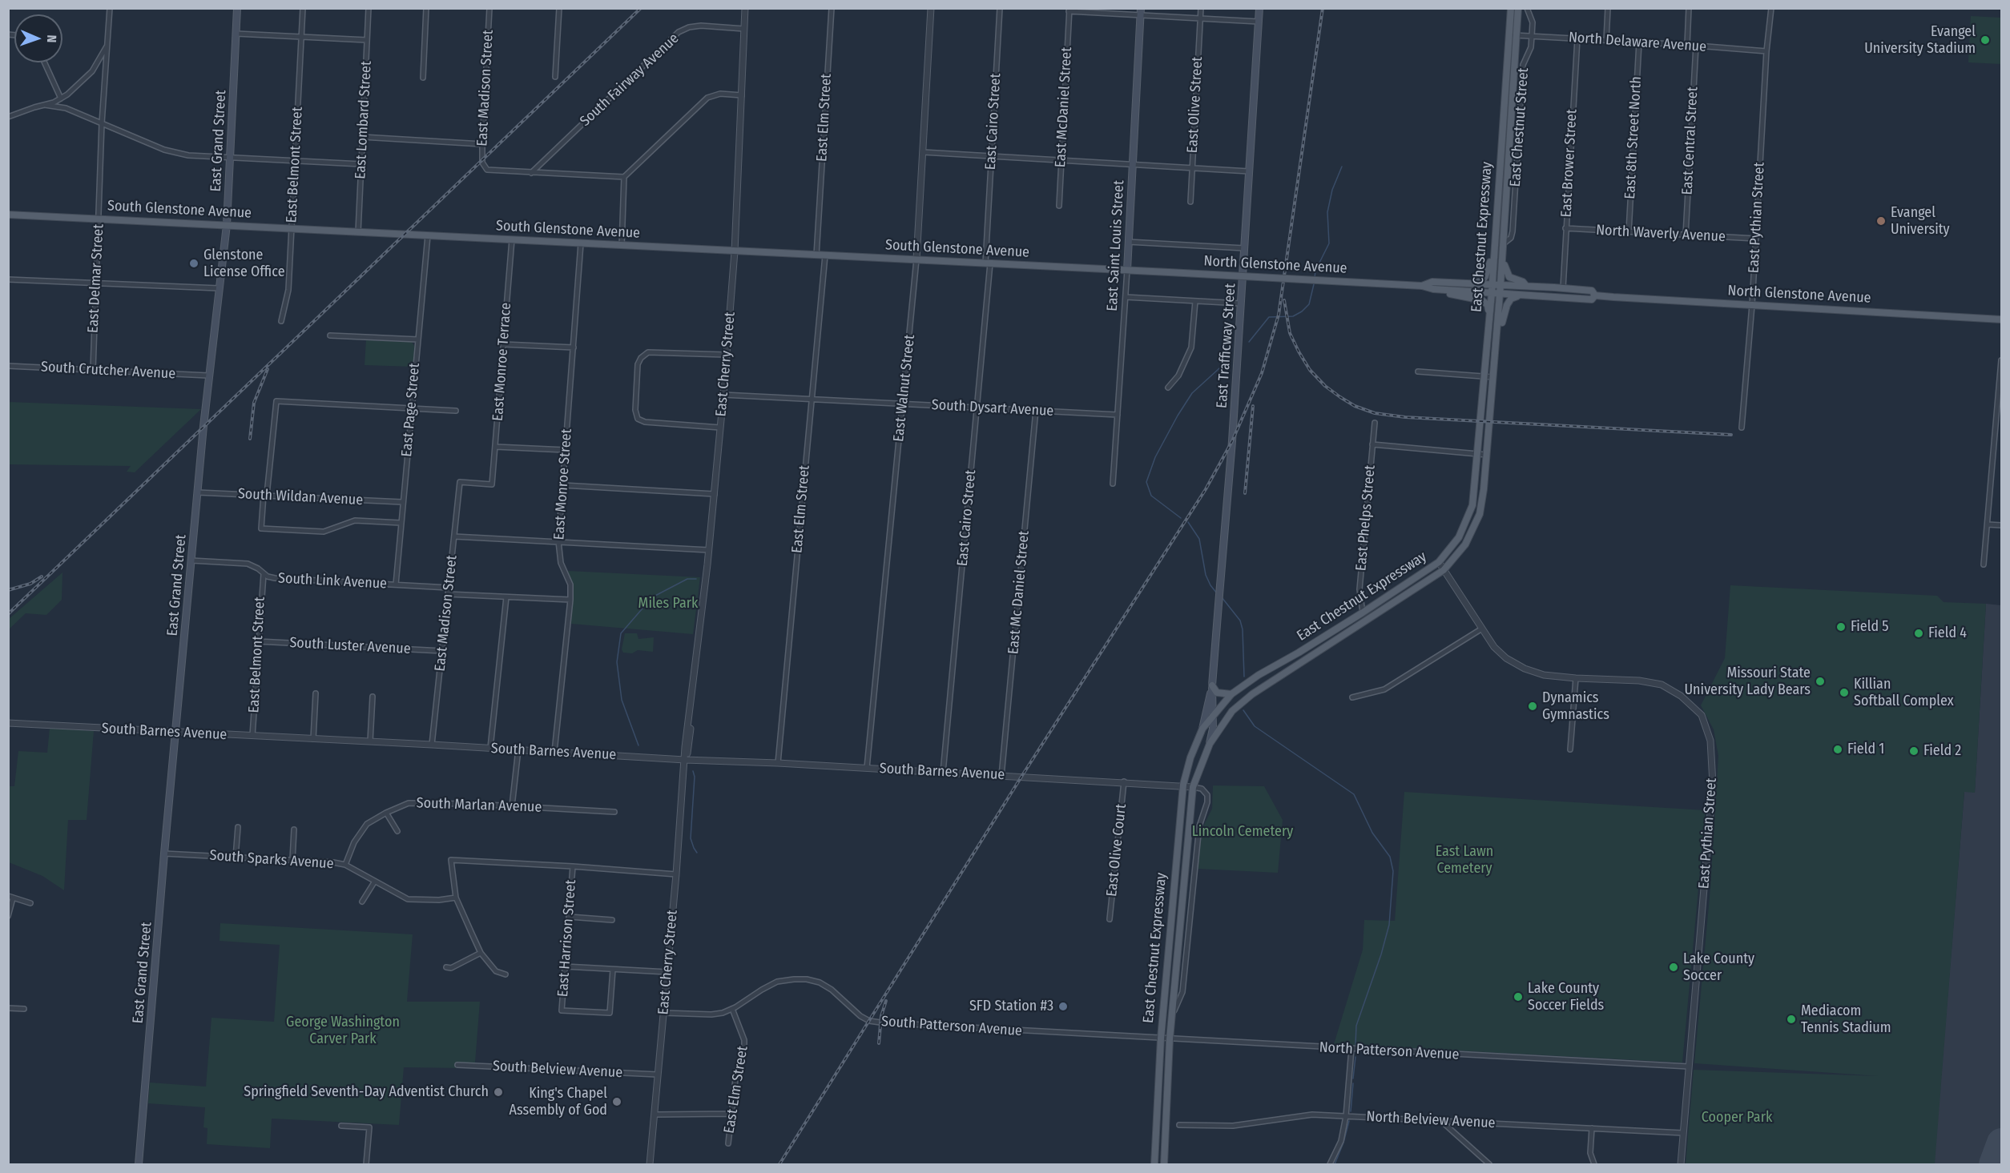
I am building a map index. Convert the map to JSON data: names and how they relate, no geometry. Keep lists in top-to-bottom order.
{
  "streets": {
    "main road": [
      "East Grand Street",
      "South Glenstone Avenue",
      "East Chestnut Expressway",
      "East Saint Louis Street",
      "North Glenstone Avenue",
      "East Trafficway Street"
    ],
    "street": [
      "North Delaware Avenue",
      "South Fairway Avenue",
      "East Madison Street",
      "East Olive Street",
      "East McDaniel Street",
      "East Elm Street",
      "East Lombard Street",
      "East Cairo Street",
      "East Chestnut Street",
      "East 8th Street North",
      "East Central Street",
      "East Brower Street",
      "East Belmont Street",
      "East Pythian Street",
      "North Waverly Avenue",
      "East Delmar Street",
      "East Monroe Terrace",
      "East Cherry Street",
      "South Crutcher Avenue",
      "East Walnut Street",
      "South Dysart Avenue",
      "East Page Street",
      "East Monroe Street",
      "South Wildan Avenue",
      "East Phelps Street",
      "South Link Avenue",
      "East Mc Daniel Street",
      "South Luster Avenue",
      "South Barnes Avenue",
      "South Marlan Avenue",
      "East Olive Court",
      "South Sparks Avenue",
      "East Harrison Street",
      "South Patterson Avenue",
      "North Patterson Avenue",
      "South Belview Avenue",
      "North Belview Avenue"
    ]
  },
  "crossings": [
    ["North Delaware Avenue", "East Chestnut Street"],
    ["North Delaware Avenue", "East 8th Street North"],
    ["North Delaware Avenue", "East Central Street"],
    ["North Delaware Avenue", "East Brower Street"],
    ["North Delaware Avenue", "East Pythian Street"],
    ["North Delaware Avenue", "East Chestnut Expressway"],
    ["South Fairway Avenue", "East Madison Street"],
    ["South Fairway Avenue", "East Cherry Street"],
    ["East Madison Street", "East Monroe Terrace"],
    ["East Madison Street", "South Link Avenue"],
    ["East Madison Street", "South Luster Avenue"],
    ["East Madison Street", "South Barnes Avenue"],
    ["East Elm Street", "South Glenstone Avenue"],
    ["East Elm Street", "South Dysart Avenue"],
    ["East Elm Street", "South Barnes Avenue"],
    ["East Elm Street", "South Patterson Avenue"],
    ["East Lombard Street", "South Glenstone Avenue"],
    ["East Cairo Street", "South Glenstone Avenue"],
    ["East Cairo Street", "South Dysart Avenue"],
    ["East Cairo Street", "South Barnes Avenue"],
    ["East Chestnut Street", "East Chestnut Expressway"],
    ["East 8th Street North", "North Waverly Avenue"],
    ["East Grand Street", "South Glenstone Avenue"],
    ["East Grand Street", "South Crutcher Avenue"],
    ["East Grand Street", "South Wildan Avenue"],
    ["East Grand Street", "South Link Avenue"],
    ["East Grand Street", "South Barnes Avenue"],
    ["East Grand Street", "South Sparks Avenue"],
    ["East Central Street", "North Waverly Avenue"],
    ["East Brower Street", "North Waverly Avenue"],
    ["East Brower Street", "North Glenstone Avenue"],
    ["East Belmont Street", "South Glenstone Avenue"],
    ["East Belmont Street", "South Link Avenue"],
    ["East Belmont Street", "South Luster Avenue"],
    ["East Belmont Street", "South Barnes Avenue"],
    ["South Glenstone Avenue", "East Saint Louis Street"],
    ["South Glenstone Avenue", "North Glenstone Avenue"],
    ["South Glenstone Avenue", "East Delmar Street"],
    ["South Glenstone Avenue", "East Monroe Terrace"],
    ["South Glenstone Avenue", "East Cherry Street"],
    ["South Glenstone Avenue", "East Walnut Street"],
    ["South Glenstone Avenue", "East Page Street"],
    ["South Glenstone Avenue", "East Monroe Street"],
    ["East Pythian Street", "North Waverly Avenue"],
    ["East Pythian Street", "East Chestnut Expressway"],
    ["East Pythian Street", "North Glenstone Avenue"],
    ["East Pythian Street", "North Patterson Avenue"],
    ["East Pythian Street", "North Belview Avenue"],
    ["East Chestnut Expressway", "North Glenstone Avenue"],
    ["East Chestnut Expressway", "East Trafficway Street"],
    ["East Chestnut Expressway", "East Phelps Street"],
    ["East Chestnut Expressway", "South Barnes Avenue"],
    ["East Chestnut Expressway", "North Patterson Avenue"],
    ["East Saint Louis Street", "North Glenstone Avenue"],
    ["East Saint Louis Street", "South Dysart Avenue"],
    ["East Delmar Street", "South Crutcher Avenue"],
    ["East Cherry Street", "South Dysart Avenue"],
    ["East Cherry Street", "South Barnes Avenue"],
    ["East Cherry Street", "South Patterson Avenue"],
    ["East Cherry Street", "South Belview Avenue"],
    ["East Walnut Street", "South Dysart Avenue"],
    ["East Walnut Street", "South Barnes Avenue"],
    ["South Dysart Avenue", "East Mc Daniel Street"],
    ["East Page Street", "South Wildan Avenue"],
    ["East Page Street", "South Link Avenue"],
    ["East Monroe Street", "South Barnes Avenue"],
    ["East Mc Daniel Street", "South Barnes Avenue"],
    ["South Barnes Avenue", "East Olive Court"],
    ["South Marlan Avenue", "South Sparks Avenue"],
    ["South Patterson Avenue", "North Patterson Avenue"]
  ],
  "parks": [
    "Miles Park",
    "Lincoln Cemetery",
    "East Lawn Cemetery",
    "George Washington Carver Park",
    "Cooper Park"
  ],
  "places": [
    "Evangel University Stadium",
    "Evangel University",
    "Glenstone License Office",
    "Field 5",
    "Field 4",
    "Missouri State University Lady Bears",
    "Killian Softball Complex",
    "Dynamics Gymnastics",
    "Field 1",
    "Field 2",
    "Lake County Soccer",
    "Lake County Soccer Fields",
    "SFD Station #3",
    "Mediacom Tennis Stadium",
    "Springfield Seventh-Day Adventist Church",
    "King's Chapel Assembly of God"
  ],
  "north": "right"
}
